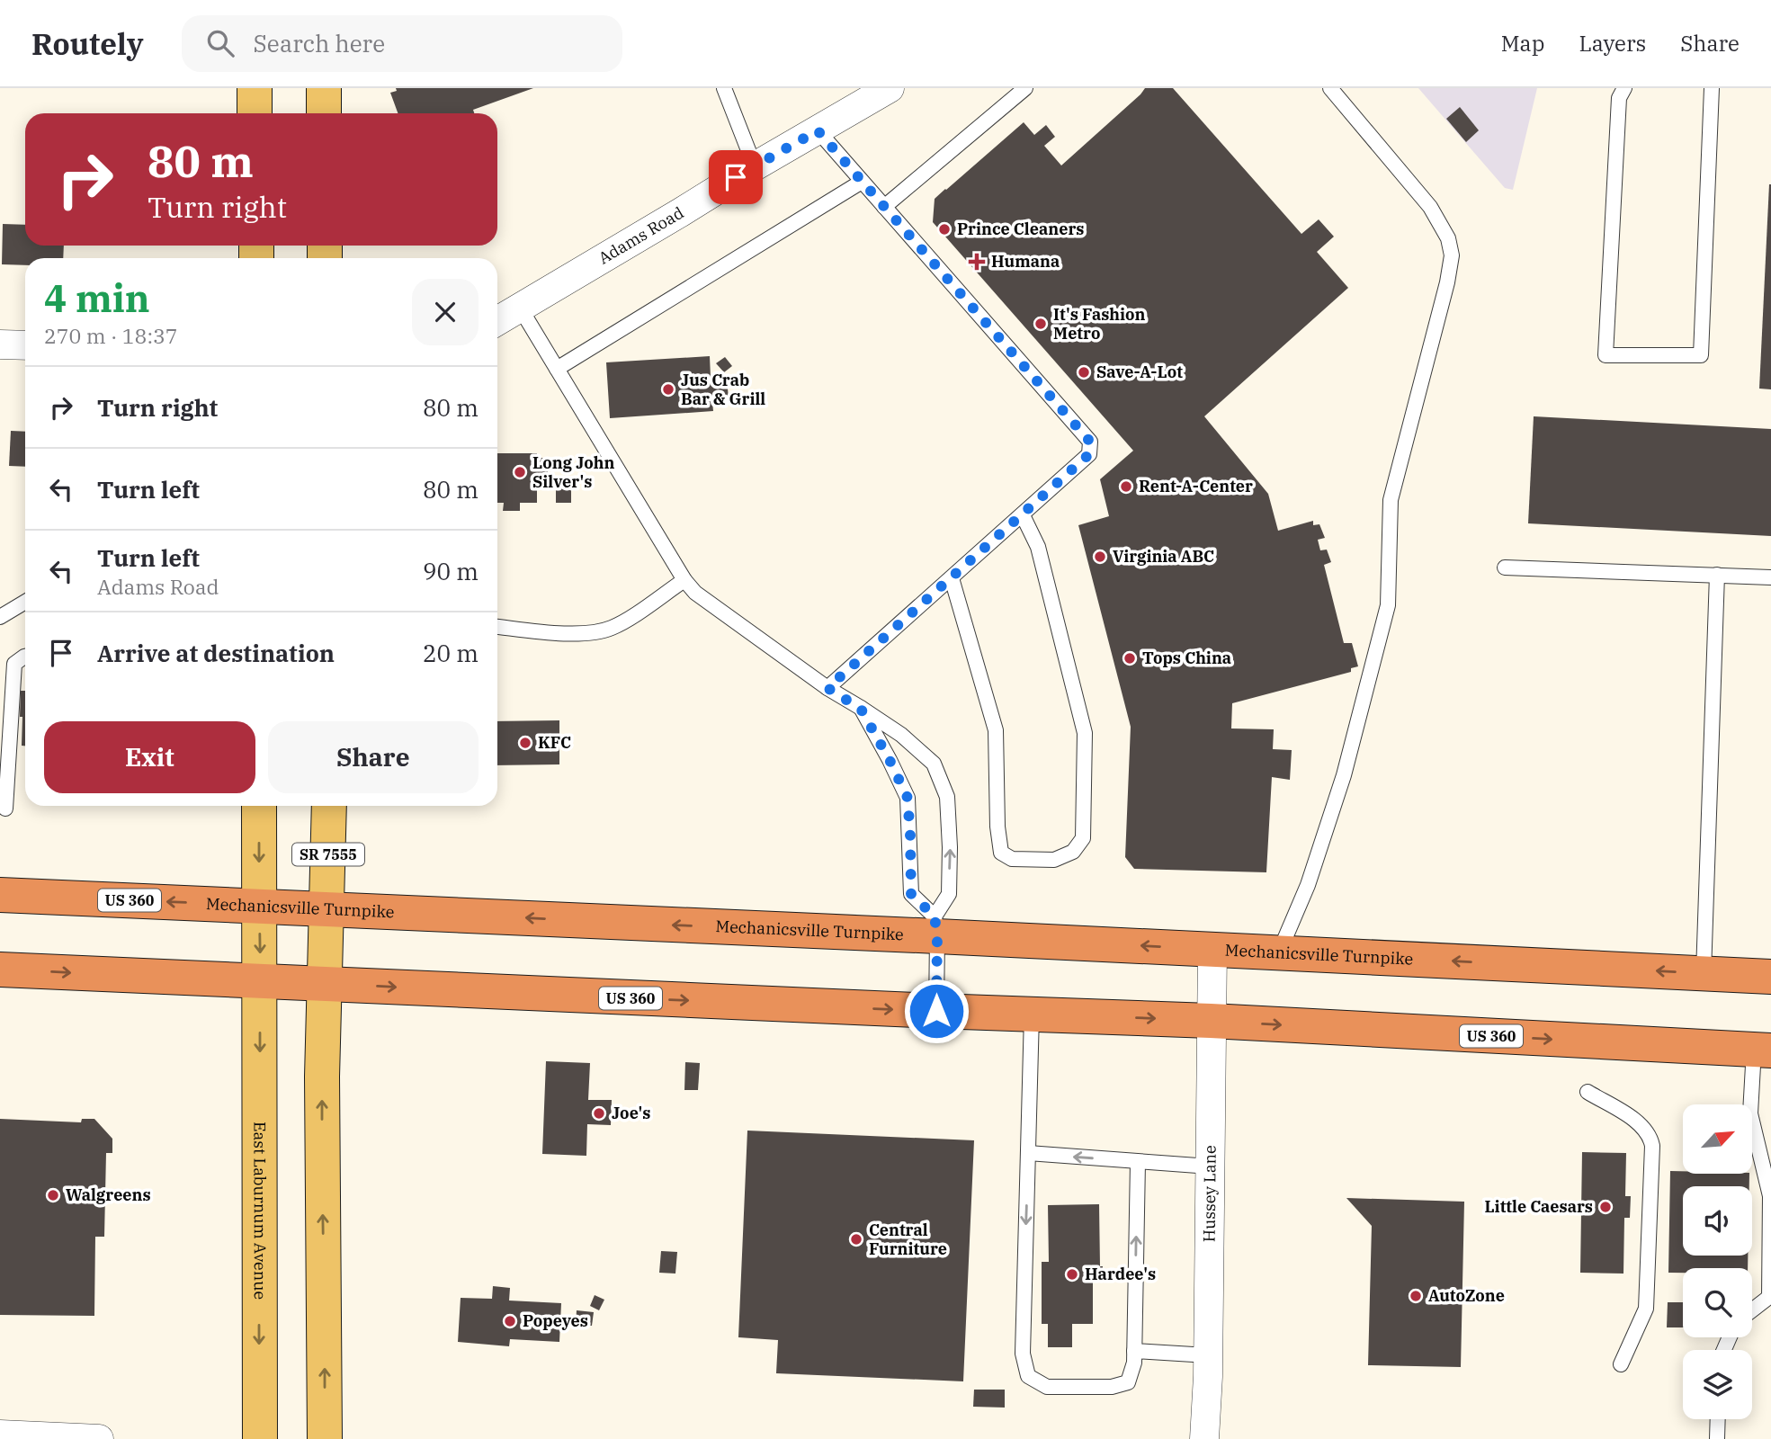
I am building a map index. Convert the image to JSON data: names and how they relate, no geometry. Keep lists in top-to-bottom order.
{
  "streets": {
    "highway": ["US 360", "Mechanicsville Turnpike"],
    "main road": ["SR 7555", "East Laburnum Avenue"],
    "street": ["Adams Road", "Hussey Lane"]
  },
  "crossings": [
    ["SR 7555", "Mechanicsville Turnpike"],
    ["US 360", "Hussey Lane"],
    ["US 360", "East Laburnum Avenue"],
    ["Mechanicsville Turnpike", "Hussey Lane"],
    ["Mechanicsville Turnpike", "East Laburnum Avenue"]
  ],
  "places": {
    "other": [
      "Prince Cleaners",
      "It's Fashion Metro",
      "Save-A-Lot",
      "Jus Crab Bar & Grill",
      "Long John Silver's",
      "Rent-A-Center",
      "Virginia ABC",
      "Tops China",
      "KFC",
      "Joe's",
      "Walgreens",
      "Little Caesars",
      "Central Furniture",
      "Hardee's",
      "AutoZone",
      "Popeyes"
    ],
    "health": ["Humana"]
  },
  "north": "top right",
  "page": {
    "header": "Routely",
    "search": "Search here",
    "nav": ["Map", "Layers", "Share"],
    "turn": ["80 m", "Turn right"],
    "heading": ["4 min", "270 m · 18:37"],
    "list": [
      {
        "name": "Turn right",
        "value": "80 m"
      },
      {
        "name": "Turn left",
        "value": "80 m"
      },
      {
        "name": "Turn left",
        "note": "Adams Road",
        "value": "90 m"
      },
      {
        "name": "Arrive at destination",
        "value": "20 m"
      }
    ],
    "buttons": ["Exit", "Share"]
  }
}
